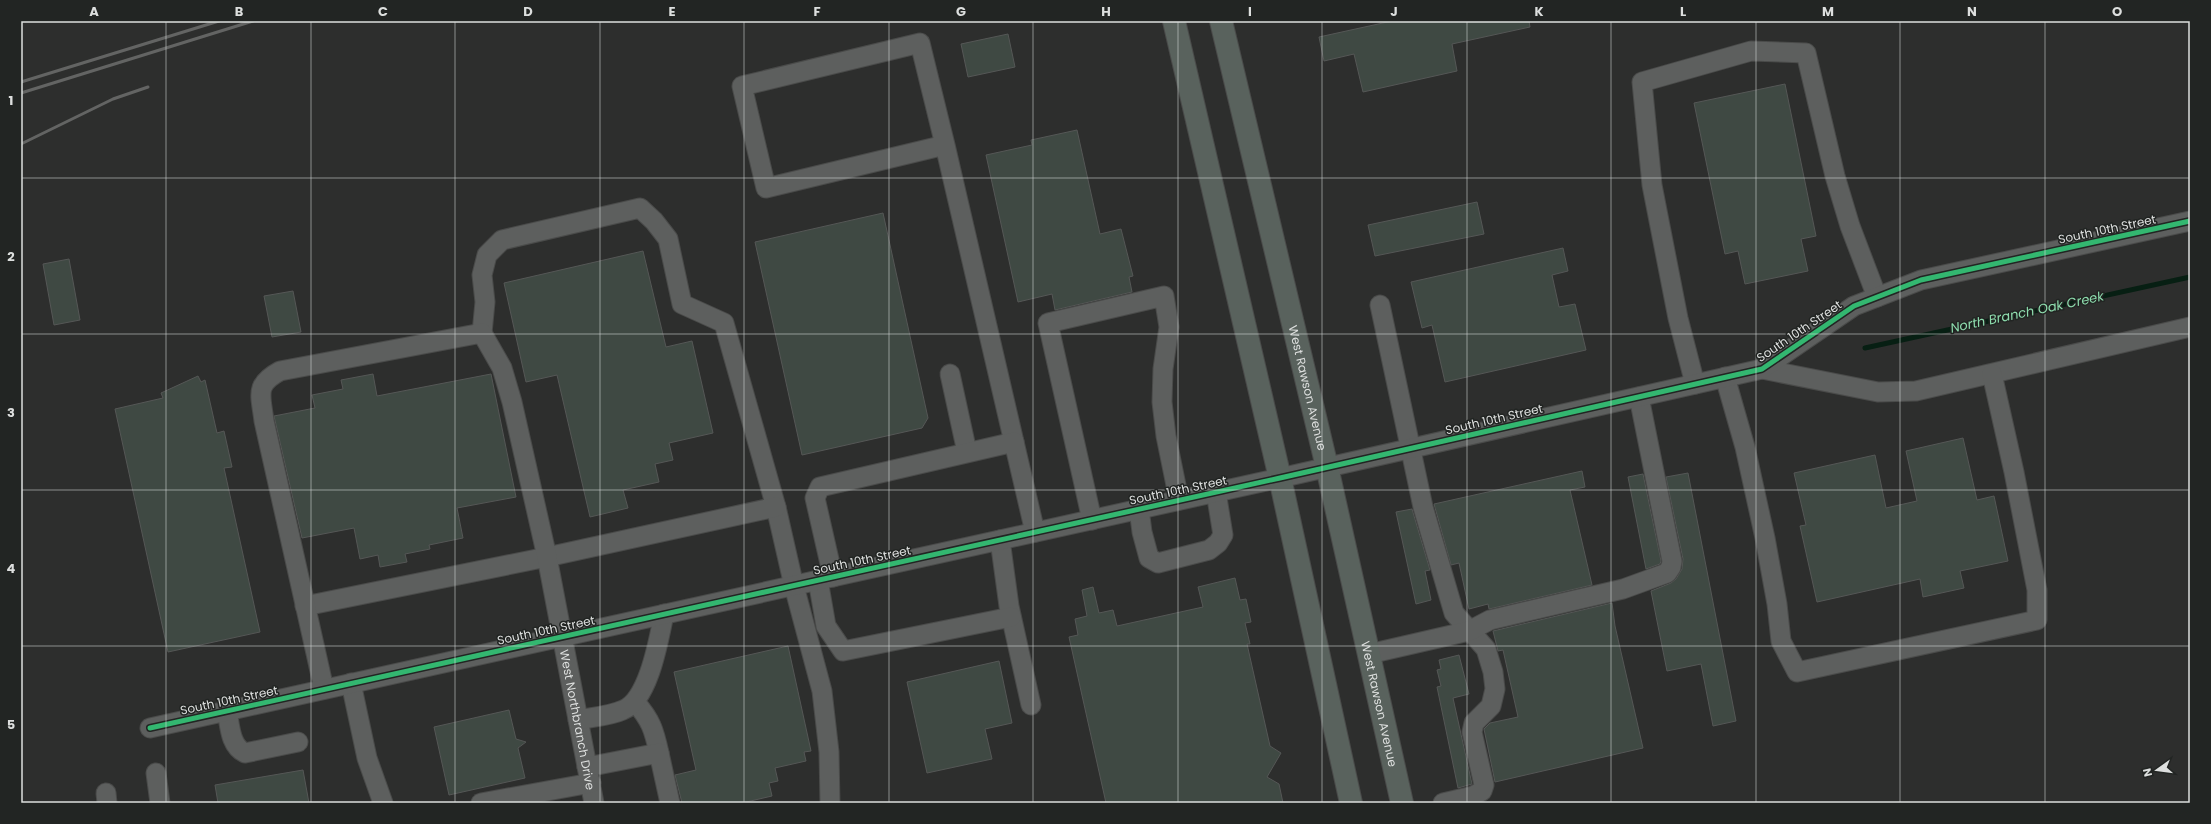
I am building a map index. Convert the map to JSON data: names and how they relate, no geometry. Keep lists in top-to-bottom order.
{
  "streets": {
    "main road": ["West Rawson Avenue"],
    "street": ["South 10th Street", "West Northbranch Drive"]
  },
  "crossings": [
    ["South 10th Street", "West Rawson Avenue"],
    ["South 10th Street", "West Northbranch Drive"]
  ],
  "water": ["North Branch Oak Creek"],
  "north": "left",
  "grid": {
    "columns": [
      "A",
      "B",
      "C",
      "D",
      "E",
      "F",
      "G",
      "H",
      "I",
      "J",
      "K",
      "L",
      "M",
      "N",
      "O"
    ],
    "rows": [
      "1",
      "2",
      "3",
      "4",
      "5"
    ]
  }
}
